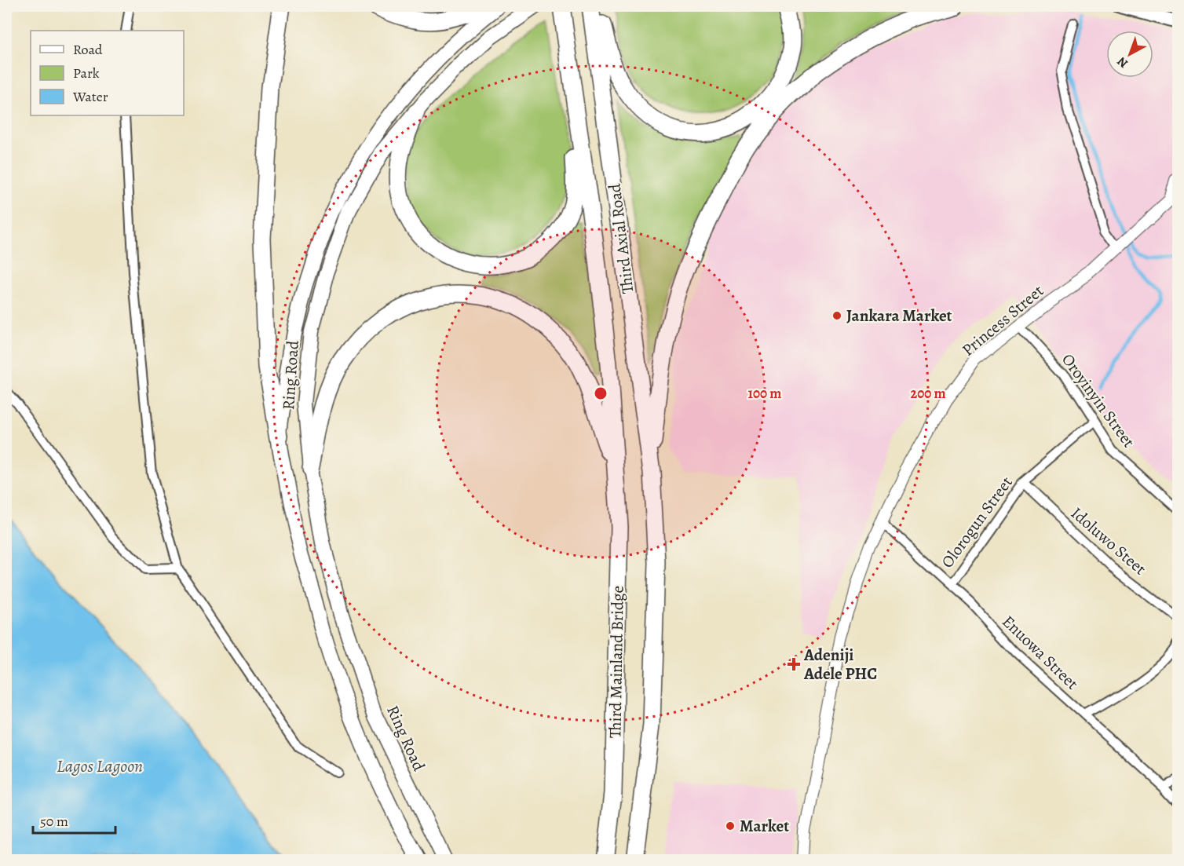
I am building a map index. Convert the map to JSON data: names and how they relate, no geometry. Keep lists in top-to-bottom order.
{
  "streets": {
    "highway": ["Third Axial Road", "Third Mainland Bridge"],
    "main road": ["Ring Road"],
    "street": [
      "Princess Street",
      "Oroyinyin Street",
      "Olorogun Street",
      "Idoluwo Steet",
      "Enuowa Street"
    ]
  },
  "crossings": [
    ["Third Axial Road", "Third Mainland Bridge"],
    ["Princess Street", "Oroyinyin Street"],
    ["Princess Street", "Enuowa Street"],
    ["Oroyinyin Street", "Olorogun Street"],
    ["Olorogun Street", "Idoluwo Steet"],
    ["Olorogun Street", "Enuowa Street"]
  ],
  "water": ["Lagos Lagoon"],
  "places": {
    "other": ["Jankara Market", "Market"],
    "health": ["Adeniji Adele PHC"]
  },
  "legend": ["Road", "Park", "Water"],
  "scale_bar": "50 m",
  "north": "bottom left",
  "rings": ["100 m", "200 m"]
}
